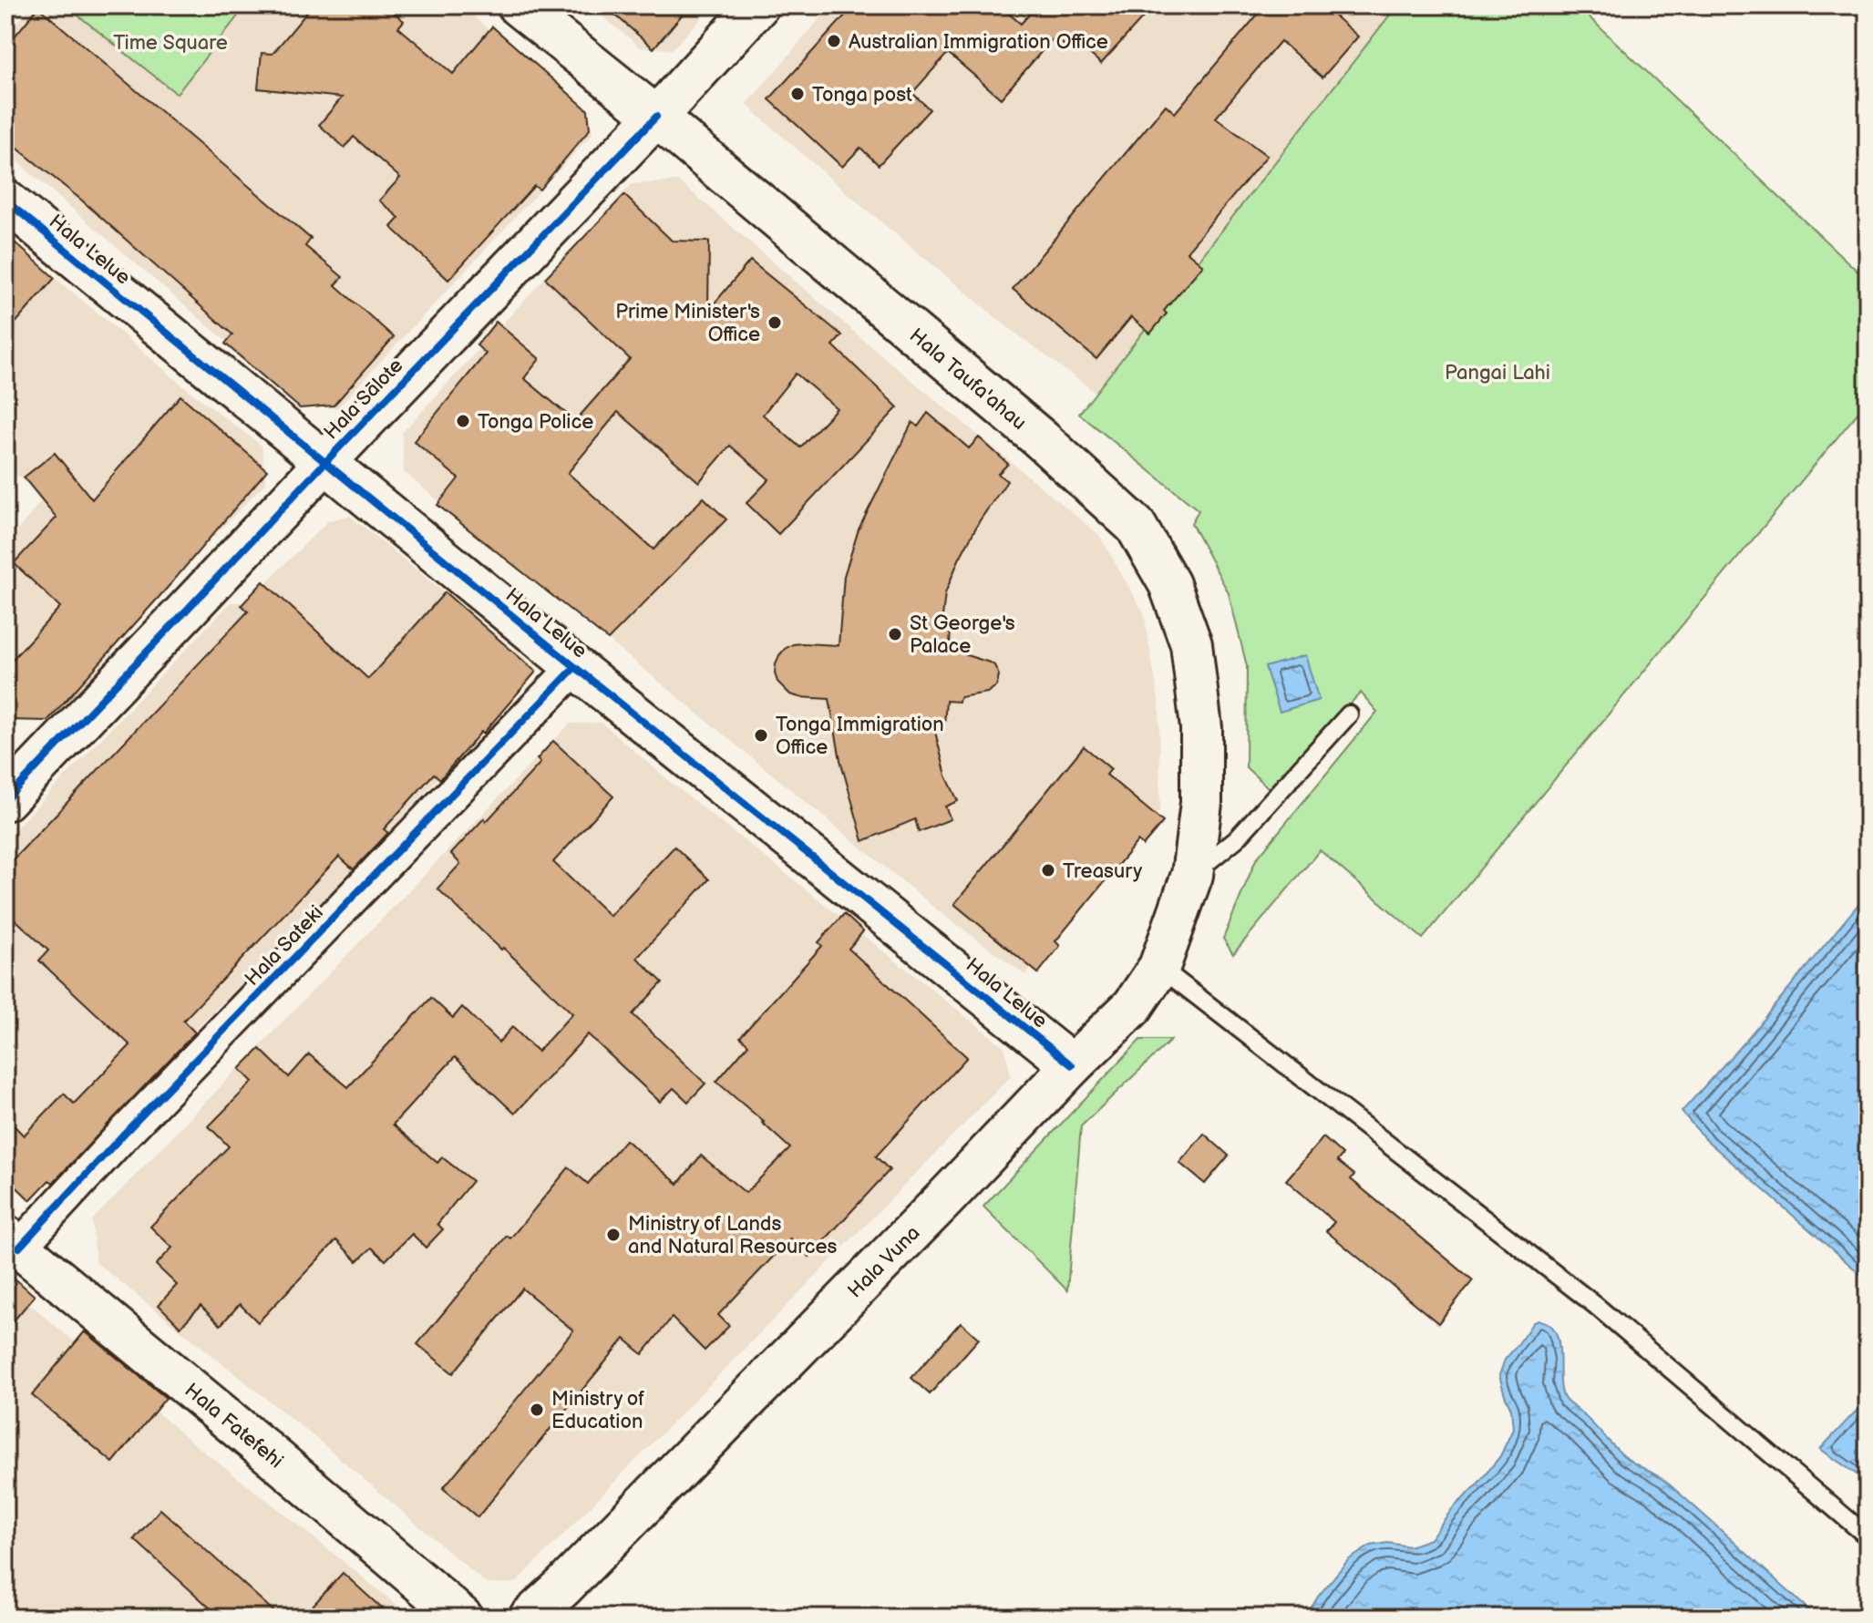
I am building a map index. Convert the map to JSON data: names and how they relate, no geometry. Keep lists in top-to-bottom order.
{
  "streets": {
    "main road": [
      "Hala Lelue",
      "Hala Taufa'ahau",
      "Hala Sālote",
      "Hala Vuna",
      "Hala Fatefehi"
    ],
    "street": ["Hala Sateki"]
  },
  "crossings": [
    ["Hala Lelue", "Hala Sālote"],
    ["Hala Lelue", "Hala Sateki"],
    ["Hala Lelue", "Hala Vuna"],
    ["Hala Taufa'ahau", "Hala Sālote"],
    ["Hala Taufa'ahau", "Hala Vuna"],
    ["Hala Sateki", "Hala Fatefehi"]
  ],
  "parks": ["Time Square", "Pangai Lahi"],
  "places": [
    "Australian Immigration Office",
    "Tonga post",
    "Prime Minister's Office",
    "Tonga Police",
    "St George's Palace",
    "Tonga Immigration Office",
    "Treasury",
    "Ministry of Lands and Natural Resources",
    "Ministry of Education"
  ]
}
